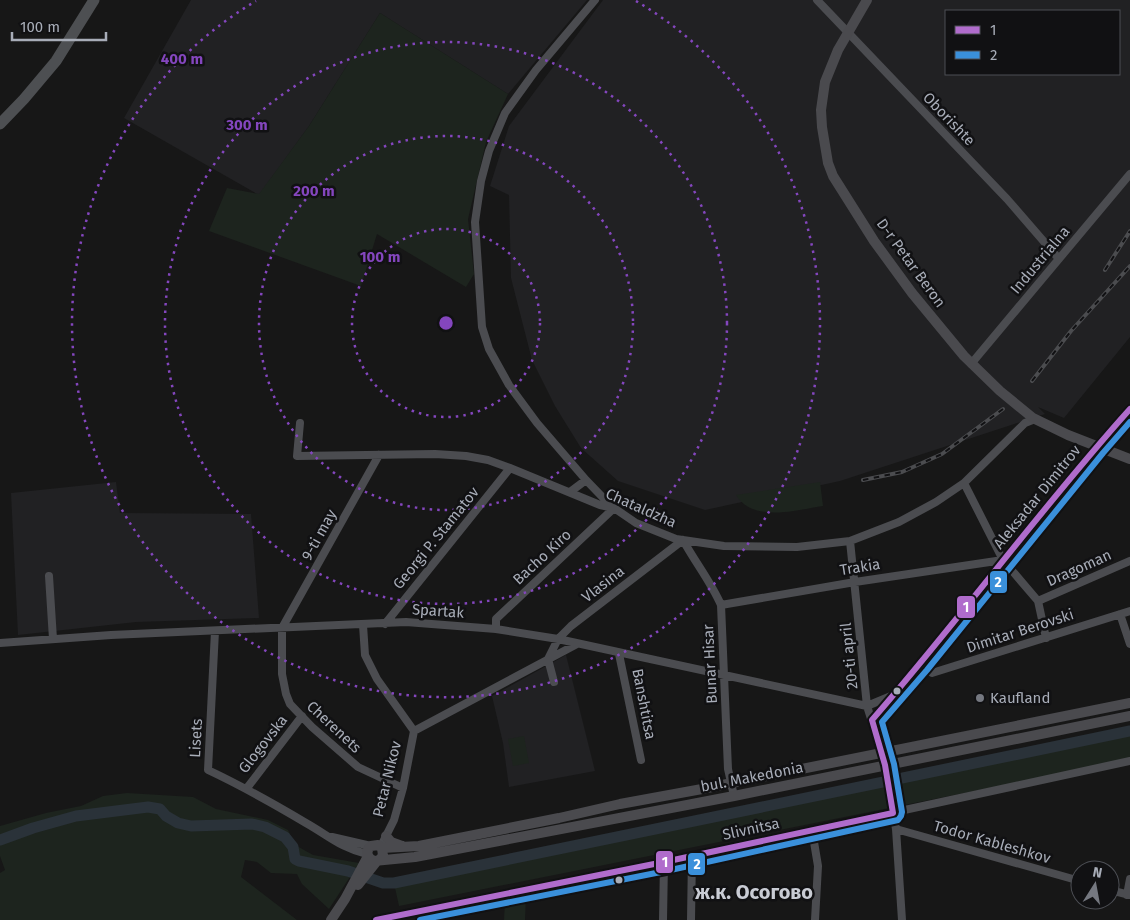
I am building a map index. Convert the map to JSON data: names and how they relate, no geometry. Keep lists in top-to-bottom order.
{
  "streets": {
    "street": [
      "Oborishte",
      "Industrialna",
      "D-r Petar Beron",
      "Aleksadar Dimitrov",
      "Chataldzha",
      "9-ti may",
      "Georgi P. Stamatov",
      "Bacho Kiro",
      "Trakia",
      "Dragoman",
      "Vlasina",
      "Spartak",
      "Dimitar Berovski",
      "20-ti april",
      "Bunar Hisar",
      "Banshtitsa",
      "Cherenets",
      "Lisets",
      "Glogovska",
      "bul. Makedonia",
      "Petar Nikov",
      "Slivnitsa",
      "Todor Kableshkov"
    ]
  },
  "crossings": [
    ["Oborishte", "Industrialna"],
    ["Oborishte", "D-r Petar Beron"],
    ["Industrialna", "D-r Petar Beron"],
    ["D-r Petar Beron", "Aleksadar Dimitrov"],
    ["D-r Petar Beron", "Chataldzha"],
    ["Aleksadar Dimitrov", "Trakia"],
    ["Aleksadar Dimitrov", "Dimitar Berovski"],
    ["Aleksadar Dimitrov", "20-ti april"],
    ["Chataldzha", "9-ti may"],
    ["Chataldzha", "Georgi P. Stamatov"],
    ["Chataldzha", "Bacho Kiro"],
    ["Chataldzha", "Vlasina"],
    ["Chataldzha", "20-ti april"],
    ["Chataldzha", "Bunar Hisar"],
    ["9-ti may", "Spartak"],
    ["9-ti may", "Cherenets"],
    ["Georgi P. Stamatov", "Spartak"],
    ["Bacho Kiro", "Spartak"],
    ["Trakia", "20-ti april"],
    ["Trakia", "Bunar Hisar"],
    ["Vlasina", "Spartak"],
    ["Vlasina", "Bunar Hisar"],
    ["Spartak", "20-ti april"],
    ["Spartak", "Bunar Hisar"],
    ["Spartak", "Banshtitsa"],
    ["Spartak", "Cherenets"],
    ["Spartak", "Lisets"],
    ["20-ti april", "bul. Makedonia"],
    ["20-ti april", "Slivnitsa"],
    ["20-ti april", "Todor Kableshkov"],
    ["Bunar Hisar", "bul. Makedonia"],
    ["Cherenets", "Glogovska"],
    ["Cherenets", "Petar Nikov"],
    ["Lisets", "Glogovska"],
    ["Lisets", "bul. Makedonia"],
    ["Lisets", "Petar Nikov"],
    ["bul. Makedonia", "Petar Nikov"]
  ],
  "districts": ["ж.к. Осогово"],
  "places": ["Kaufland"],
  "lines": ["transit line 1", "transit line 2"],
  "legend": ["1", "2"],
  "scale_bar": "100 m",
  "north": "top",
  "rings": [
    "400 m",
    "300 m",
    "200 m",
    "100 m"
  ]
}
